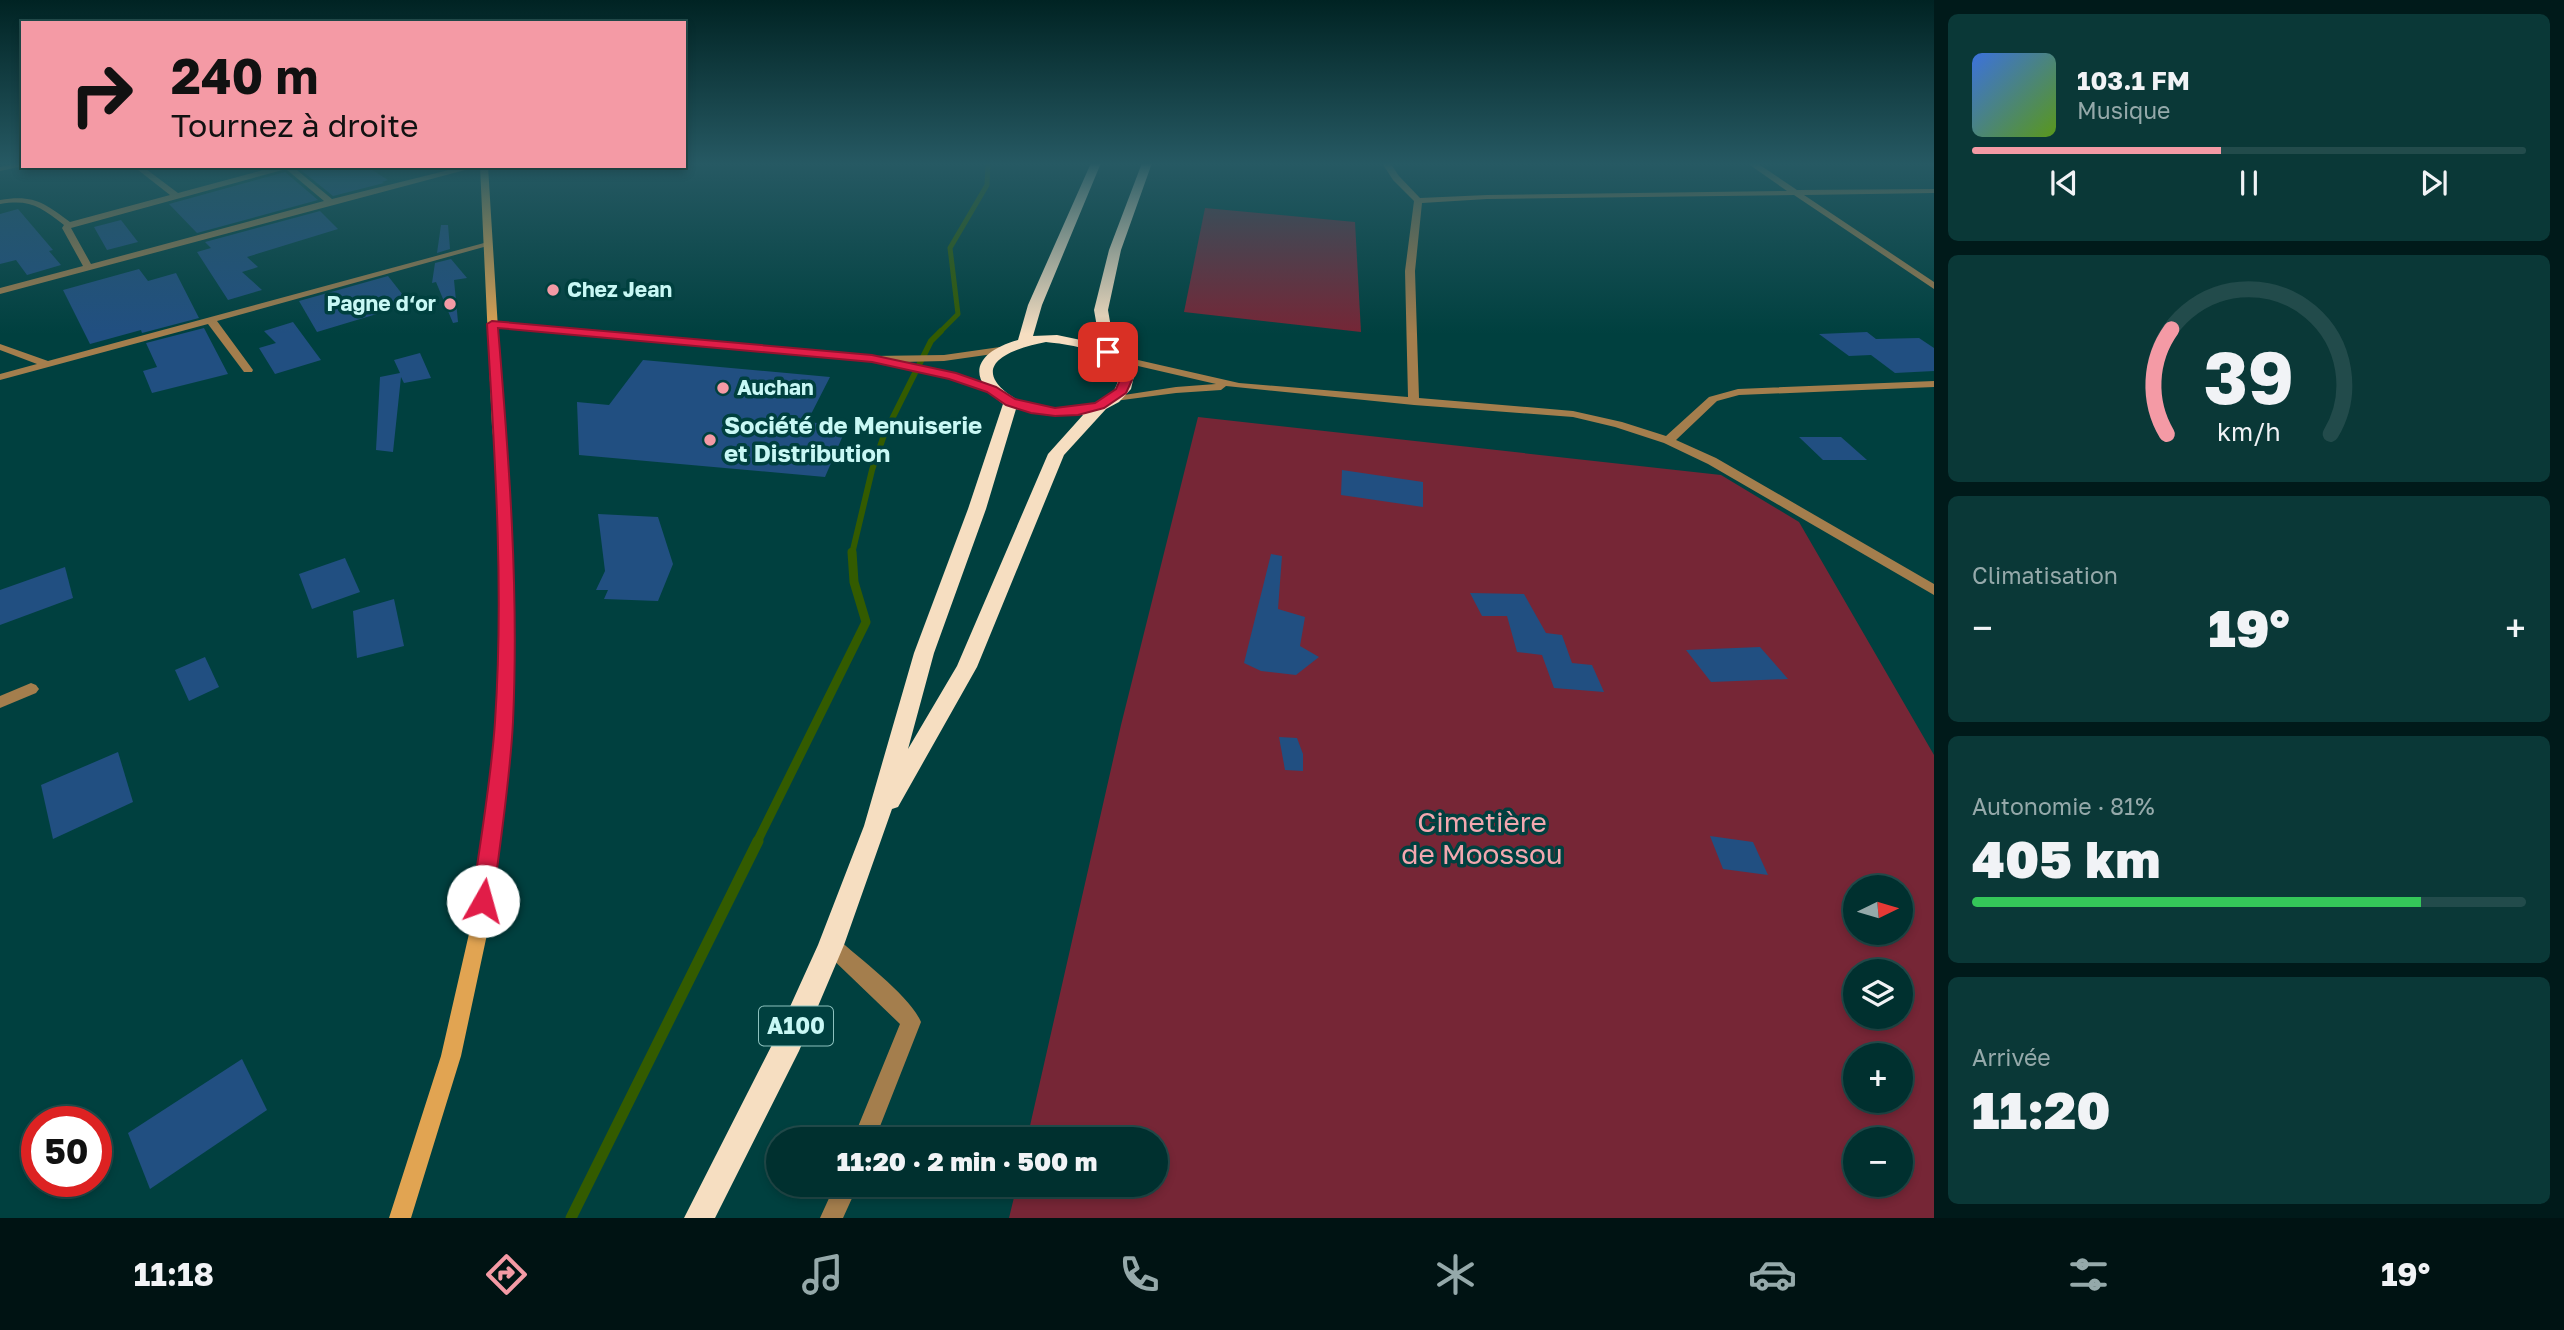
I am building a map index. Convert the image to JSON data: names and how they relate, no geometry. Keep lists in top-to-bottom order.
{
  "streets": {
    "highway": ["A100"]
  },
  "parks": ["Cimetière de Moossou"],
  "places": [
    "Chez Jean",
    "Pagne d‘or",
    "Auchan",
    "Société de Menuiserie et Distribution"
  ],
  "north": "right",
  "page": {
    "turn": ["240 m", "Tournez à droite"],
    "song": ["103.1 FM", "Musique"],
    "tile": [
      "Climatisation",
      ["Autonomie · 81%", "405 km"],
      ["Arrivée", "11:20"]
    ],
    "heat": ["−", "19°", "+"],
    "map_buttons": ["+", "−"],
    "limit": "50",
    "trip": "11:20 · 2 min · 500 m",
    "tabs": ["11:18", "19°"],
    "gauge": ["39", "km/h"]
  }
}
